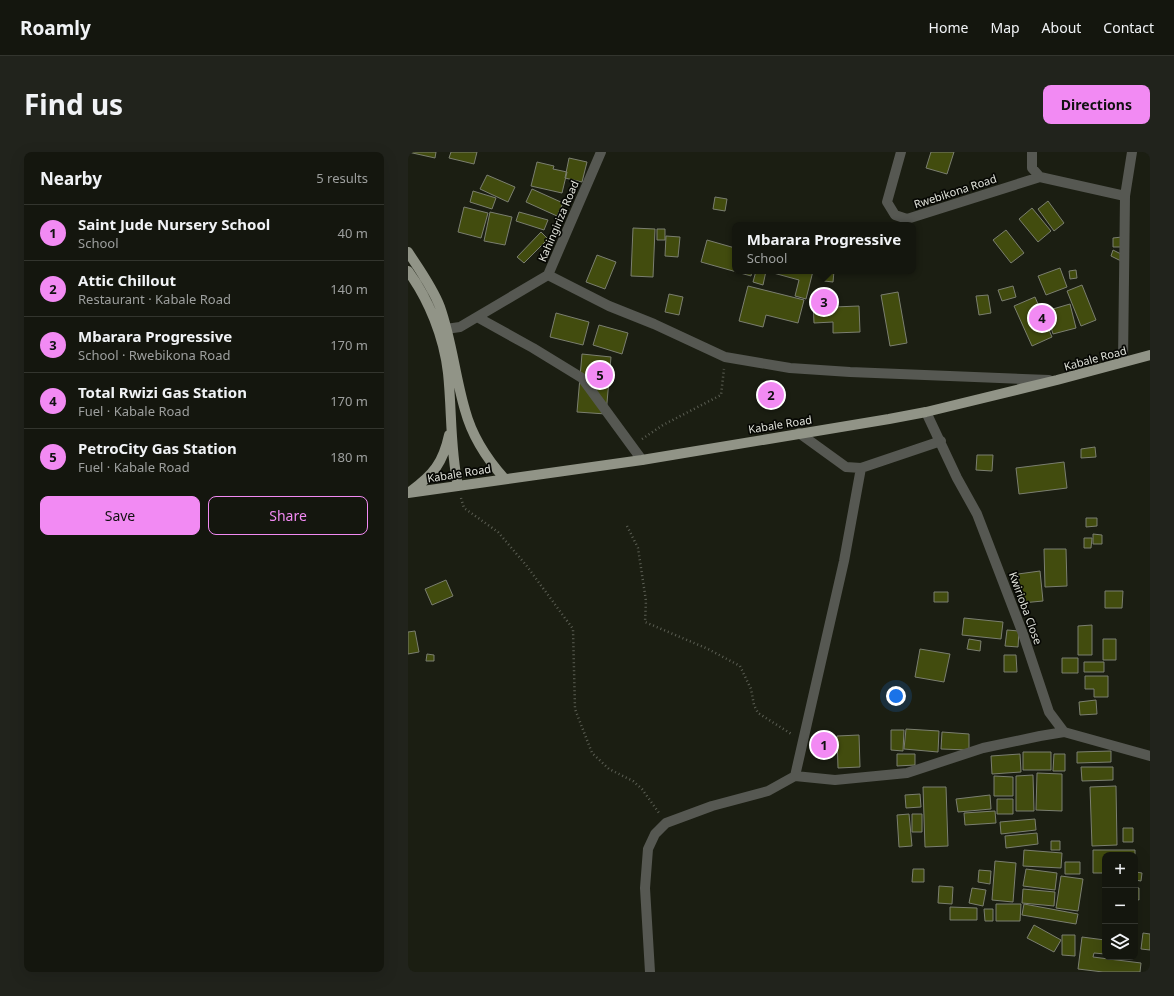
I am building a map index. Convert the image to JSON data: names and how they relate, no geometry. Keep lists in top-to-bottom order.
{
  "streets": {
    "main road": ["Kabale Road"],
    "street": ["Rwebikona Road", "Kahingiriza Road", "Kwirioba Close"]
  },
  "crossings": [
    ["Kabale Road", "Kwirioba Close"]
  ],
  "page": {
    "header": "Roamly",
    "nav": [
      "Home",
      "Map",
      "About",
      "Contact"
    ],
    "title": "Find us",
    "buttons": [
      "Directions",
      ["Save", "Share"]
    ],
    "heading": ["Nearby", "5 results"],
    "list": [
      {
        "mark": "1",
        "name": "Saint Jude Nursery School",
        "note": "School",
        "value": "40 m"
      },
      {
        "mark": "2",
        "name": "Attic Chillout",
        "note": "Restaurant · Kabale Road",
        "value": "140 m"
      },
      {
        "mark": "3",
        "name": "Mbarara Progressive",
        "note": "School · Rwebikona Road",
        "value": "170 m"
      },
      {
        "mark": "4",
        "name": "Total Rwizi Gas Station",
        "note": "Fuel · Kabale Road",
        "value": "170 m"
      },
      {
        "mark": "5",
        "name": "PetroCity Gas Station",
        "note": "Fuel · Kabale Road",
        "value": "180 m"
      }
    ],
    "popup": ["Mbarara Progressive", "School"],
    "pins": [
      "3",
      "4",
      "5",
      "2",
      "1"
    ],
    "map_buttons": ["+", "−"]
  }
}
